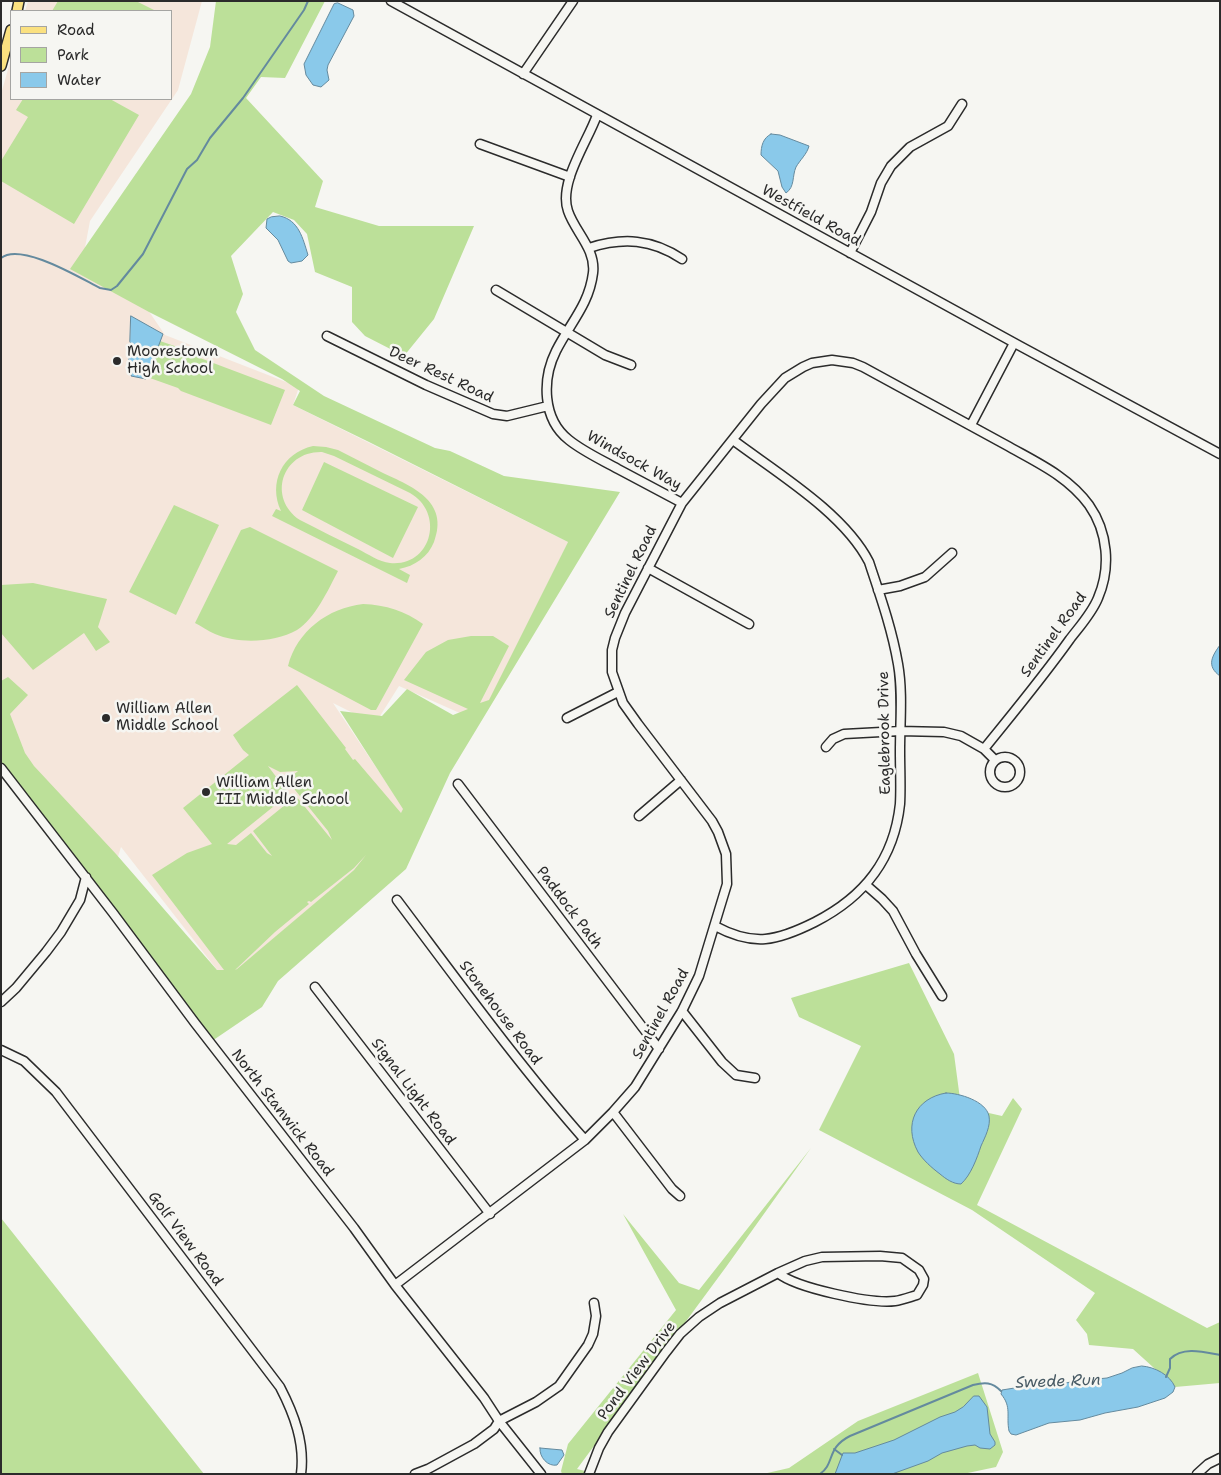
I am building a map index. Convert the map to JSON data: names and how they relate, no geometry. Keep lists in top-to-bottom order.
{
  "streets": {
    "street": [
      "Westfield Road",
      "Deer Rest Road",
      "Windsock Way",
      "Sentinel Road",
      "Eaglebrook Drive",
      "Paddock Path",
      "Stonehouse Road",
      "Signal Light Road",
      "North Stanwick Road",
      "Golf View Road",
      "Pond View Drive"
    ]
  },
  "crossings": [
    ["Westfield Road", "Windsock Way"],
    ["Deer Rest Road", "Windsock Way"],
    ["Windsock Way", "Sentinel Road"],
    ["Sentinel Road", "Eaglebrook Drive"],
    ["Sentinel Road", "Paddock Path"],
    ["Sentinel Road", "Stonehouse Road"],
    ["Sentinel Road", "Signal Light Road"],
    ["Sentinel Road", "North Stanwick Road"]
  ],
  "water": ["Swede Run"],
  "places": ["Moorestown High School", "William Allen Middle School", "William Allen III Middle School"],
  "legend": ["Road", "Park", "Water"]
}
